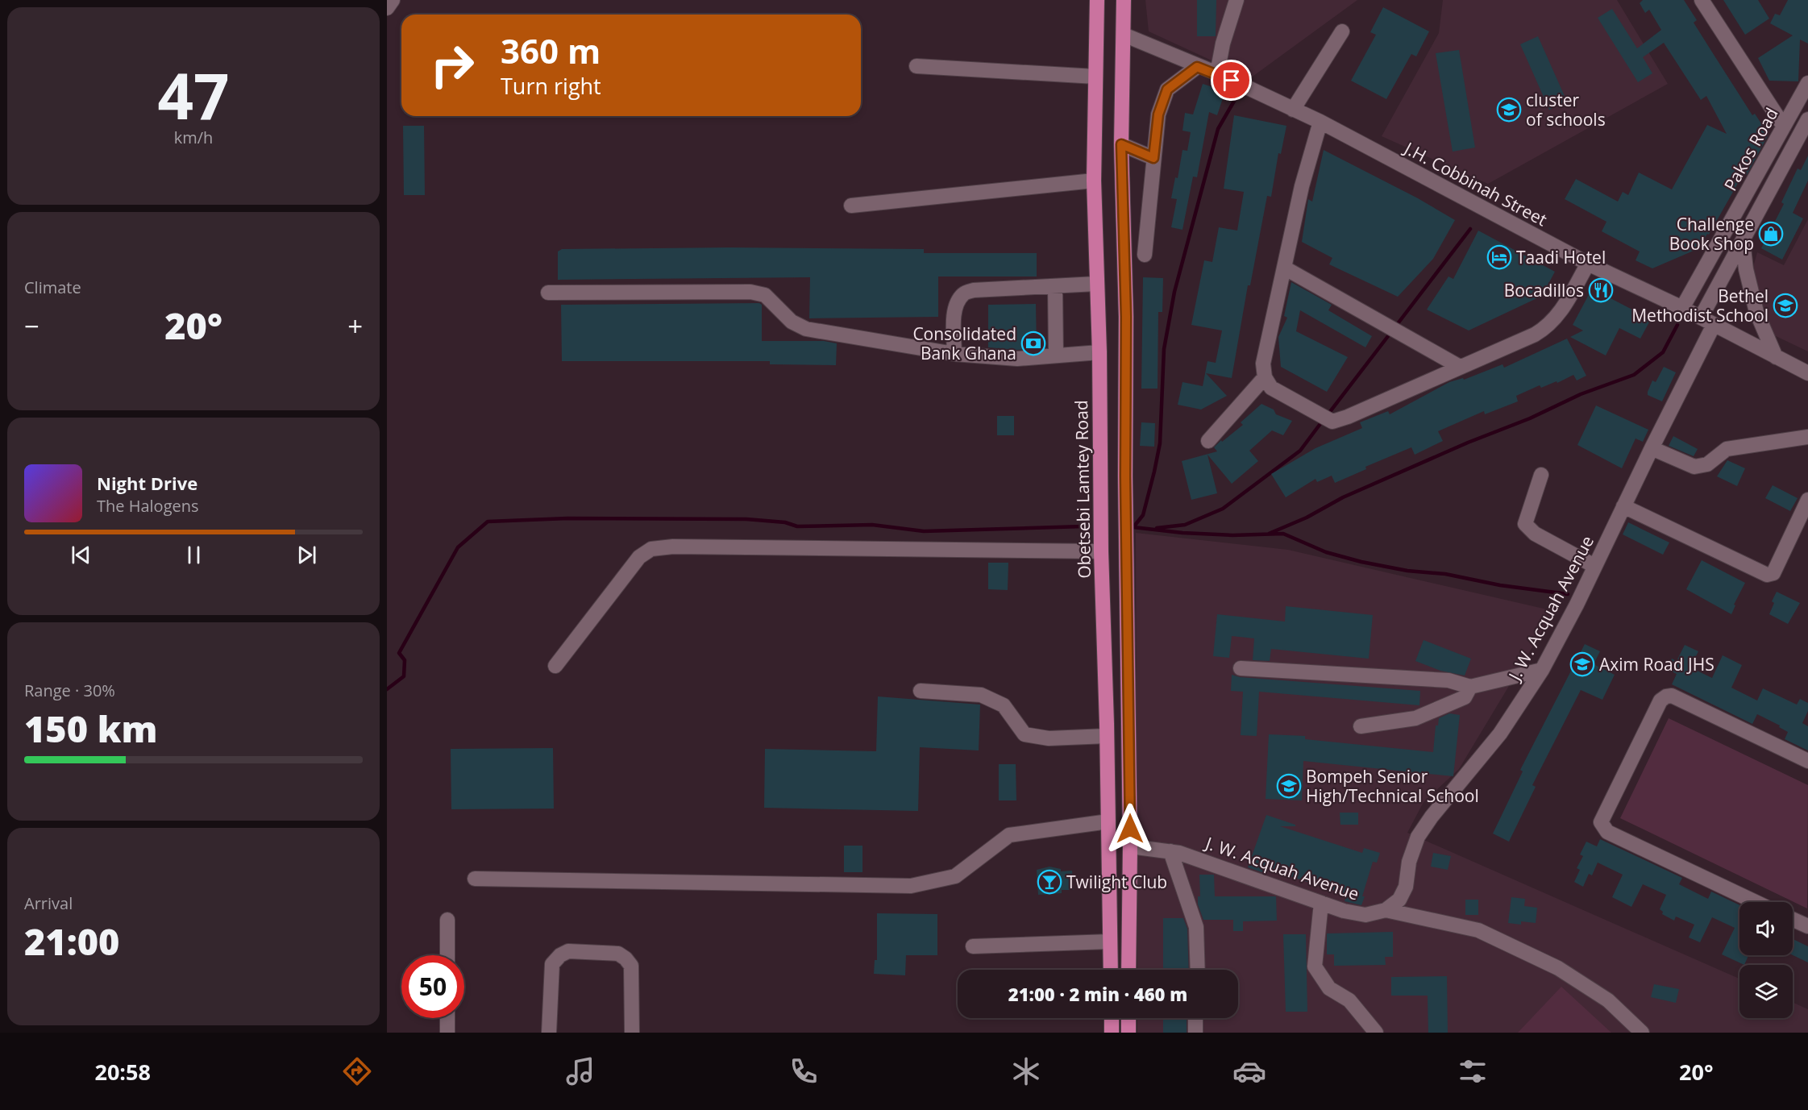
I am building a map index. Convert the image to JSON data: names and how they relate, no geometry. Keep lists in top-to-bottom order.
{
  "streets": {
    "main road": ["Obetsebi Lamtey Road"],
    "street": ["Pakos Road", "J.H. Cobbinah Street", "J. W. Acquah Avenue"]
  },
  "crossings": [
    ["Pakos Road", "J.H. Cobbinah Street"],
    ["J.H. Cobbinah Street", "J. W. Acquah Avenue"]
  ],
  "places": {
    "school or university": [
      "cluster of schools",
      "Bethel Methodist School",
      "Axim Road JHS",
      "Bompeh Senior High/Technical School"
    ],
    "shop": ["Challenge Book Shop"],
    "hotel": ["Taadi Hotel"],
    "restaurant": ["Bocadillos"],
    "bank": ["Consolidated Bank Ghana"],
    "bar": ["Twilight Club"]
  },
  "page": {
    "tile": [
      ["47", "km/h"],
      "Climate",
      ["Range · 30%", "150 km"],
      ["Arrival", "21:00"]
    ],
    "turn": ["360 m", "Turn right"],
    "heat": ["−", "20°", "+"],
    "song": ["Night Drive", "The Halogens"],
    "limit": "50",
    "trip": "21:00 · 2 min · 460 m",
    "tabs": ["20:58", "20°"]
  }
}
